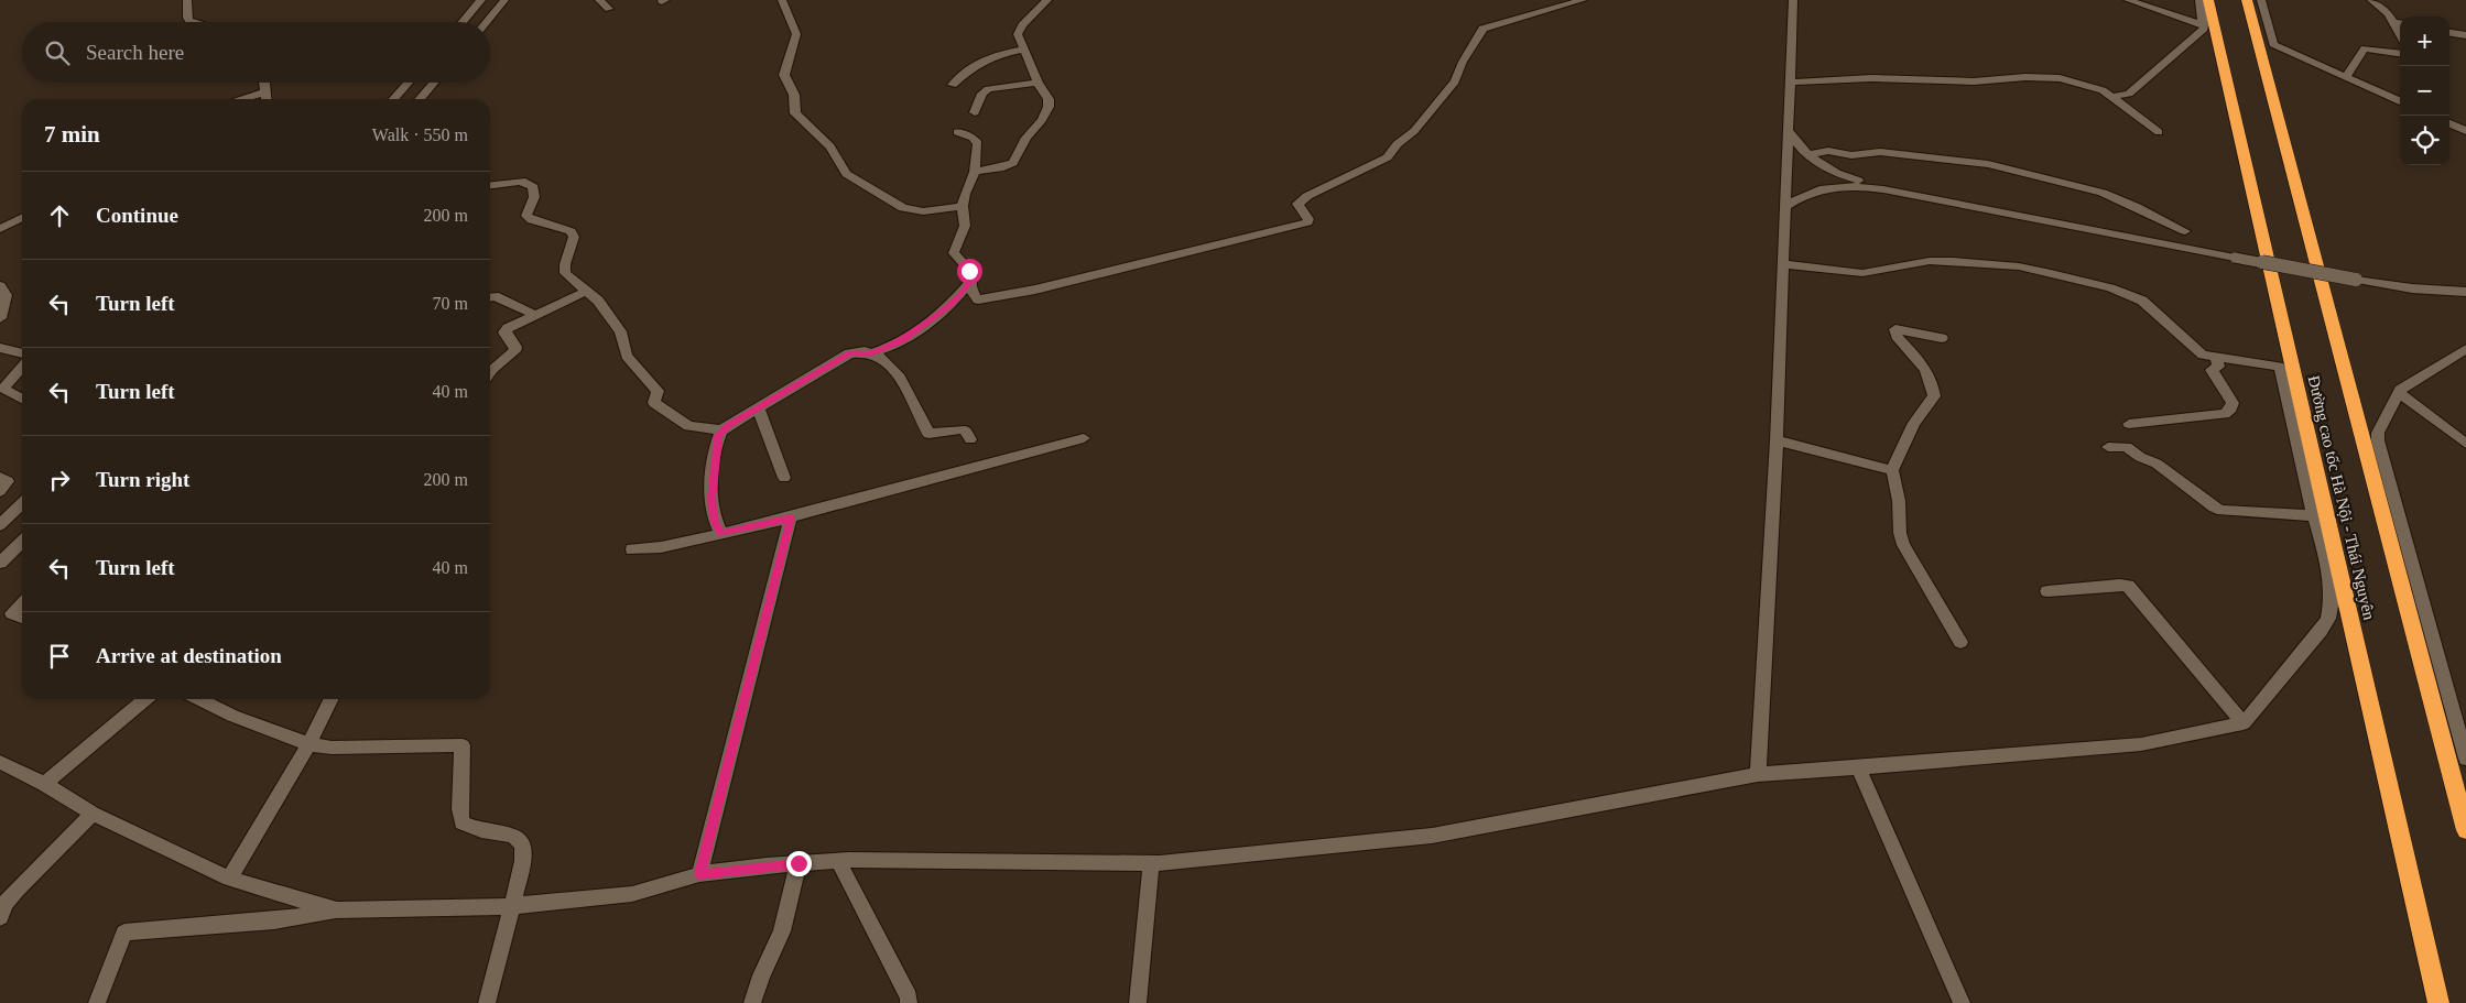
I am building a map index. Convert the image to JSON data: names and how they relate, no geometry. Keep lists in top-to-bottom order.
{
  "streets": {
    "highway": ["Đường cao tốc Hà Nội - Thái Nguyên"]
  },
  "page": {
    "map_buttons": ["+", "−"],
    "search": "Search here",
    "heading": ["7 min", "Walk · 550 m"],
    "list": [
      ["Continue", "200 m"],
      ["Turn left", "70 m"],
      ["Turn left", "40 m"],
      ["Turn right", "200 m"],
      ["Turn left", "40 m"],
      "Arrive at destination"
    ]
  }
}
